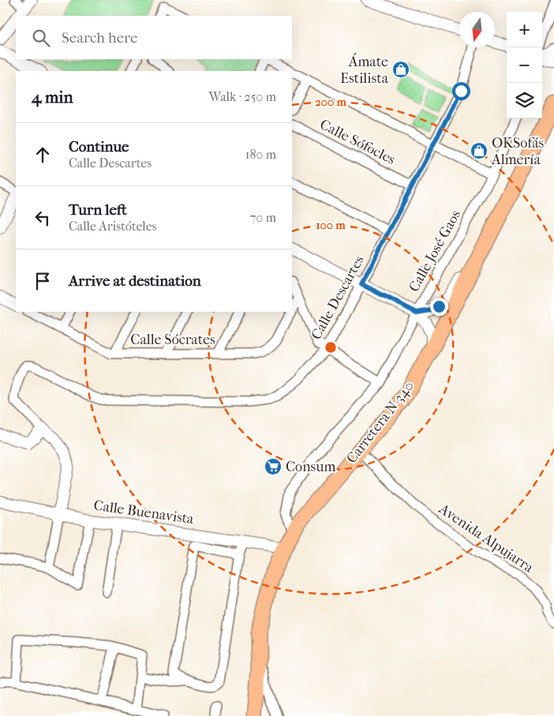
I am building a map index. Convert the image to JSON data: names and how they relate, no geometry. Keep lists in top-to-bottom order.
{
  "streets": {
    "highway": ["Carretera N-340"],
    "street": [
      "Calle Sófocles",
      "Calle José Gaos",
      "Calle Descartes",
      "Calle Sócrates",
      "Calle Buenavista",
      "Avenida Alpujarra"
    ]
  },
  "crossings": [
    ["Calle Sófocles", "Calle Descartes"],
    ["Calle José Gaos", "Carretera N-340"],
    ["Carretera N-340", "Calle Buenavista"],
    ["Carretera N-340", "Avenida Alpujarra"]
  ],
  "places": {
    "shop": ["Ámate Estilista", "OKSofás Almería"],
    "supermarket": ["Consum"]
  },
  "north": "bottom",
  "page": {
    "map_buttons": ["+", "−"],
    "search": "Search here",
    "heading": ["4 min", "Walk · 250 m"],
    "list": [
      ["Continue", "Calle Descartes", "180 m"],
      ["Turn left", "Calle Aristóteles", "70 m"],
      "Arrive at destination"
    ]
  },
  "rings": ["200 m", "100 m"]
}
